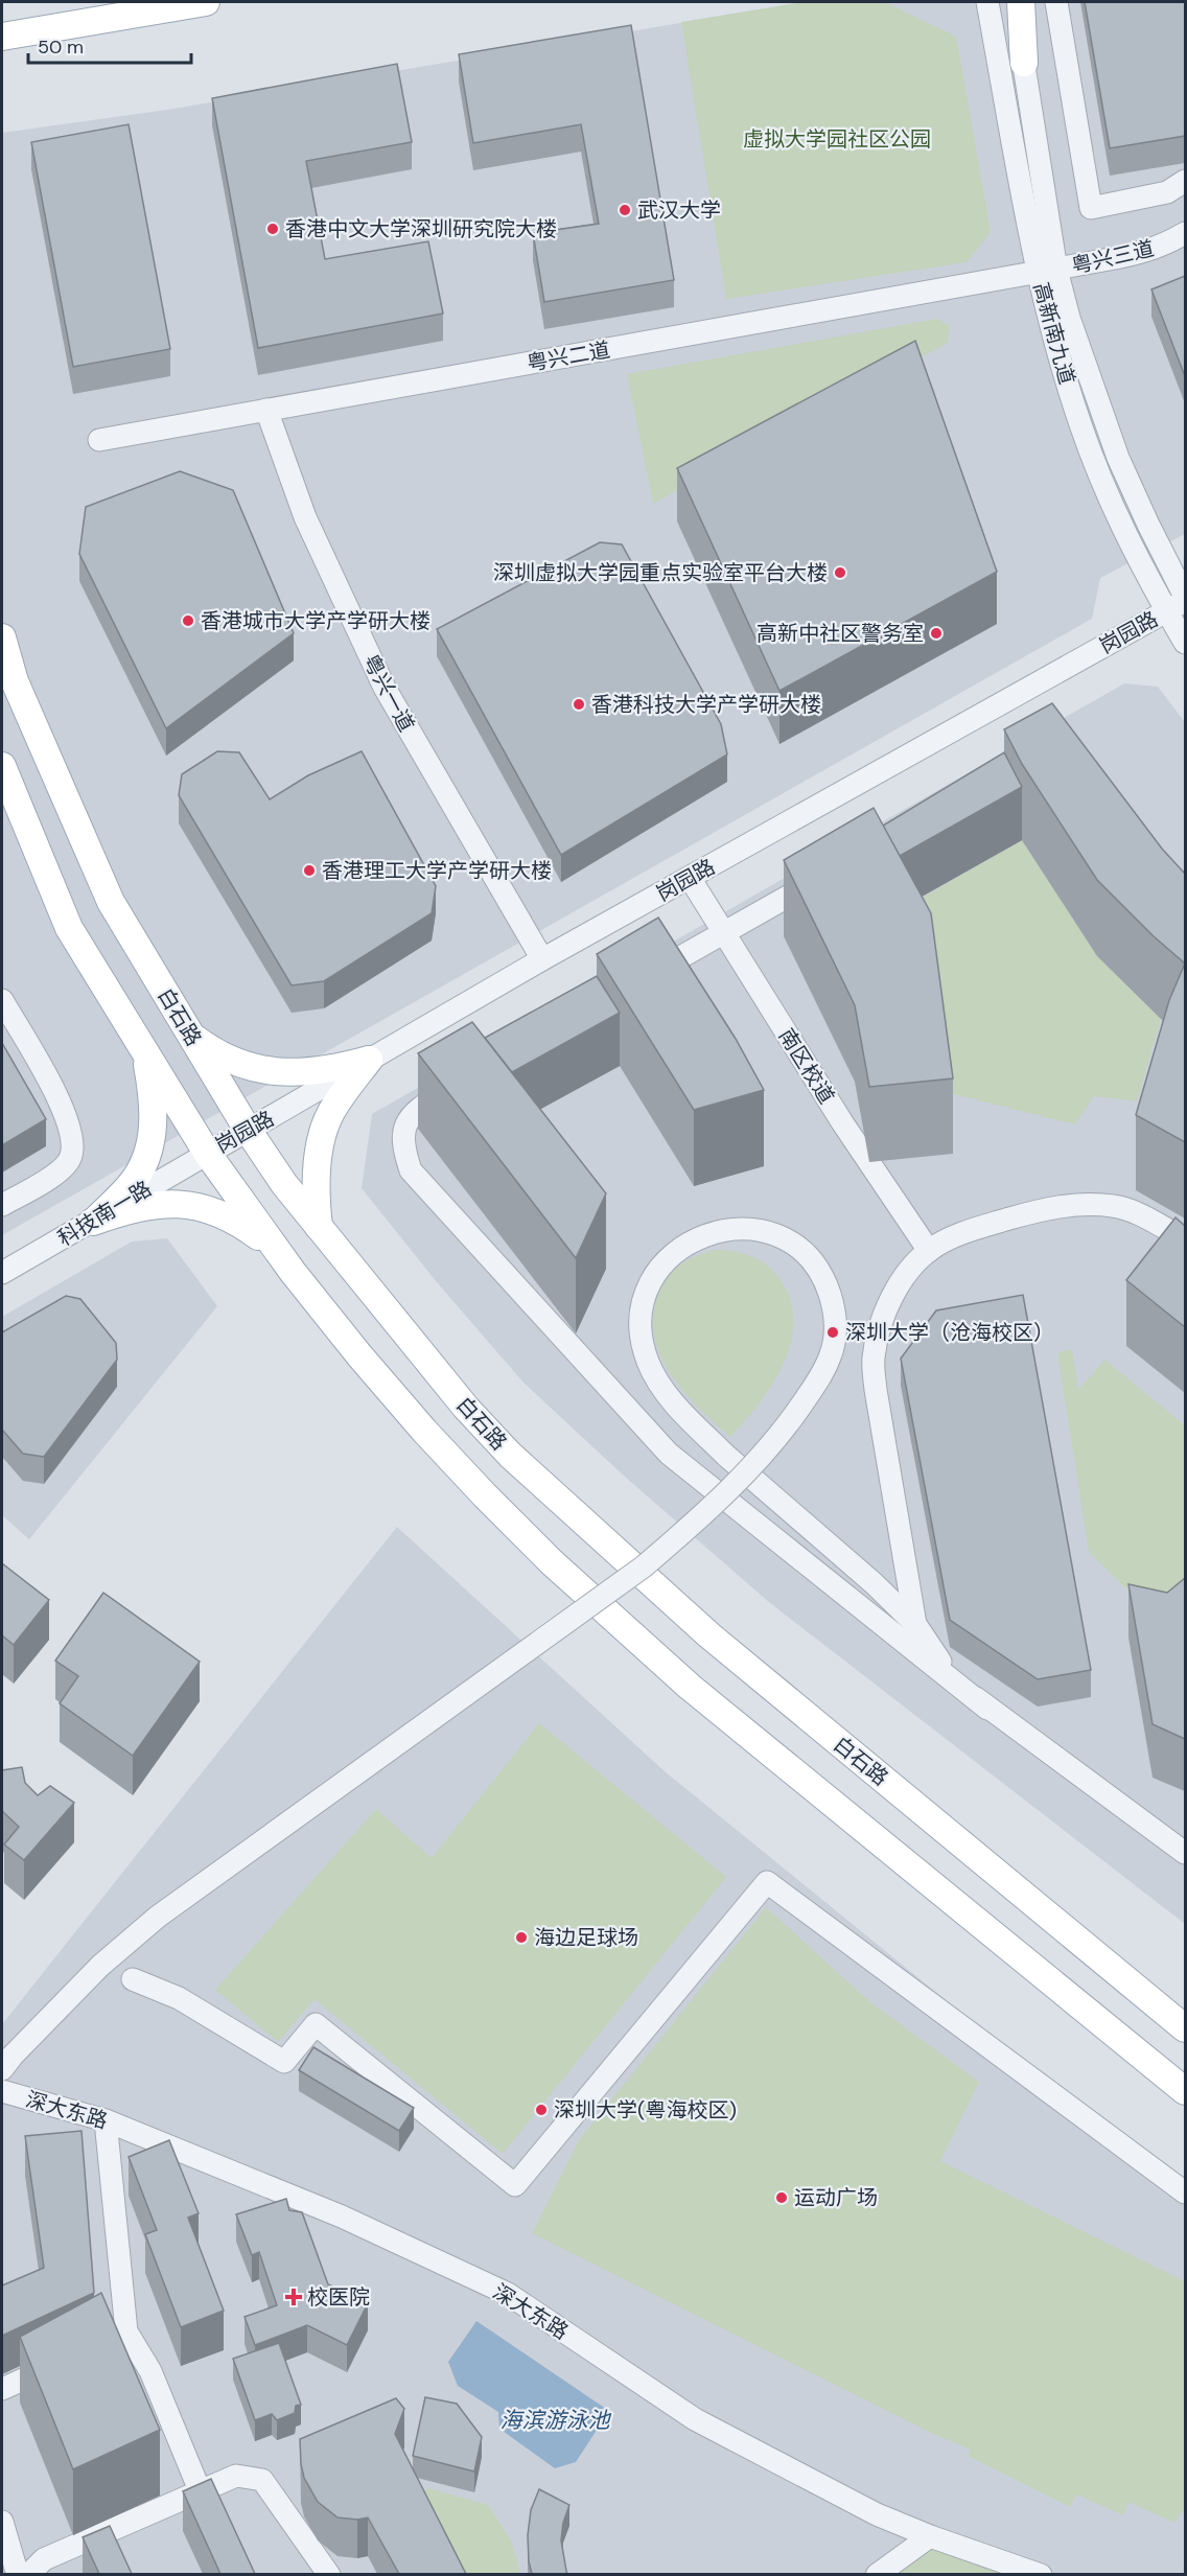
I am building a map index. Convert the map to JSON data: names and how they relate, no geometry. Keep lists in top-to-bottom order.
{
  "streets": {
    "main road": ["白石路"],
    "street": [
      "粤兴三道",
      "高新南九道",
      "粤兴二道",
      "岗园路",
      "粤兴一道",
      "南区校道",
      "科技南一路",
      "深大东路"
    ]
  },
  "crossings": [
    ["粤兴三道", "高新南九道"],
    ["粤兴三道", "粤兴二道"],
    ["高新南九道", "粤兴二道"],
    ["高新南九道", "岗园路"],
    ["粤兴二道", "粤兴一道"],
    ["岗园路", "粤兴一道"],
    ["岗园路", "白石路"],
    ["岗园路", "南区校道"],
    ["岗园路", "科技南一路"]
  ],
  "water": ["海滨游泳池"],
  "parks": ["虚拟大学园社区公园"],
  "places": {
    "other": [
      "武汉大学",
      "香港中文大学深圳研究院大楼",
      "深圳虚拟大学园重点实验室平台大楼",
      "香港城市大学产学研大楼",
      "高新中社区警务室",
      "香港科技大学产学研大楼",
      "香港理工大学产学研大楼",
      "深圳大学（沧海校区）",
      "海边足球场",
      "深圳大学(粤海校区)",
      "运动广场"
    ],
    "health": ["校医院"]
  },
  "scale_bar": "50 m"
}
